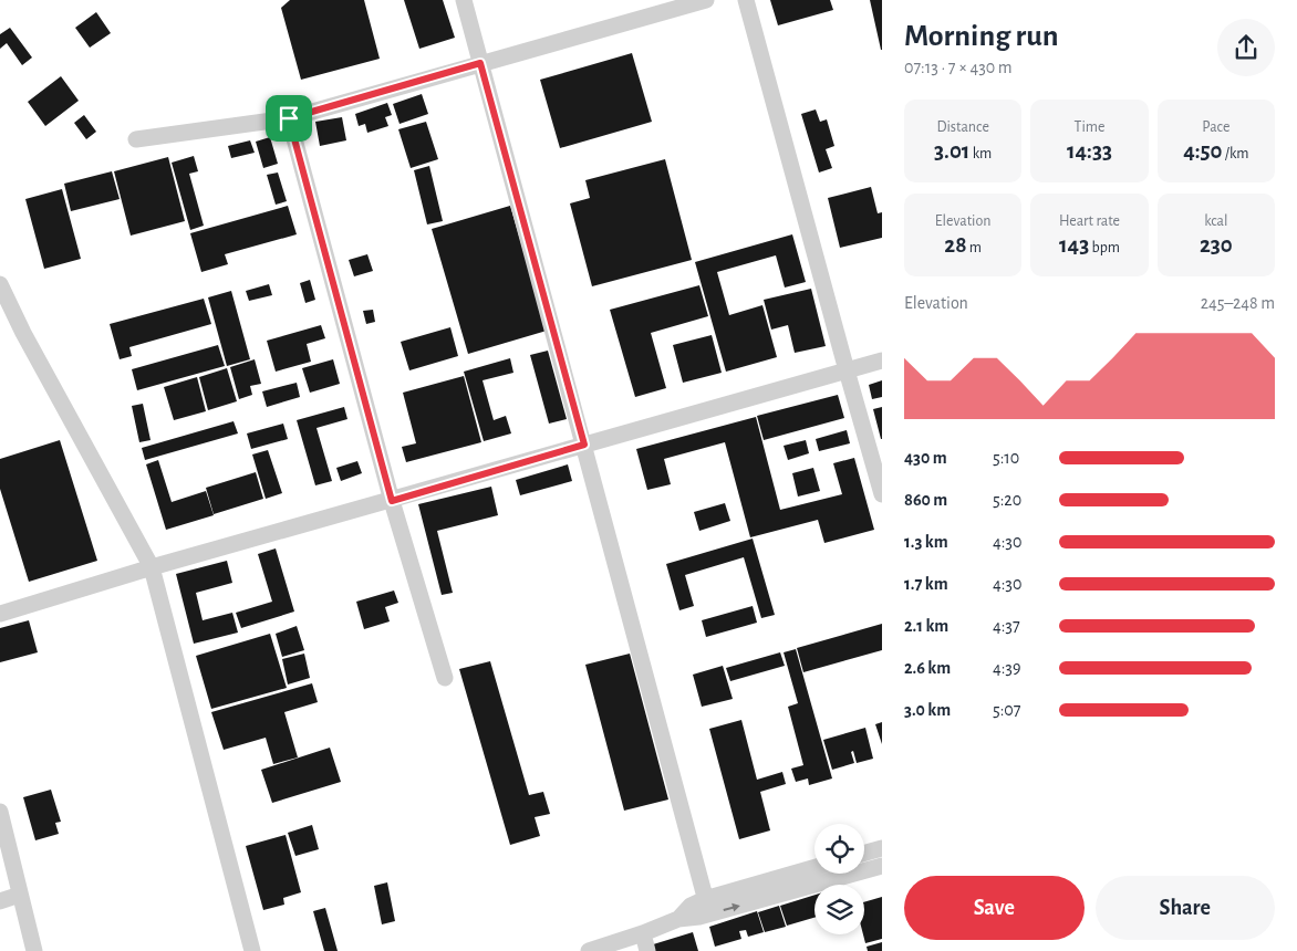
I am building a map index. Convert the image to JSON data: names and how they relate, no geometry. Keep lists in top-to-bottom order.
{
  "page": {
    "heading": ["Morning run", "07:13 · 7 × 430 m"],
    "stats": [
      ["Distance", "3.01 km"],
      ["Time", "14:33"],
      ["Pace", "4:50 /km"],
      ["Elevation", "28 m"],
      ["Heart rate", "143 bpm"],
      ["kcal", "230"]
    ],
    "chart": ["Elevation", "245–248 m"],
    "list": [
      {
        "name": "430 m",
        "note": "5:10"
      },
      {
        "name": "860 m",
        "note": "5:20"
      },
      {
        "name": "1.3 km",
        "note": "4:30"
      },
      {
        "name": "1.7 km",
        "note": "4:30"
      },
      {
        "name": "2.1 km",
        "note": "4:37"
      },
      {
        "name": "2.6 km",
        "note": "4:39"
      },
      {
        "name": "3.0 km",
        "note": "5:07"
      }
    ],
    "buttons": ["Save", "Share"]
  }
}
